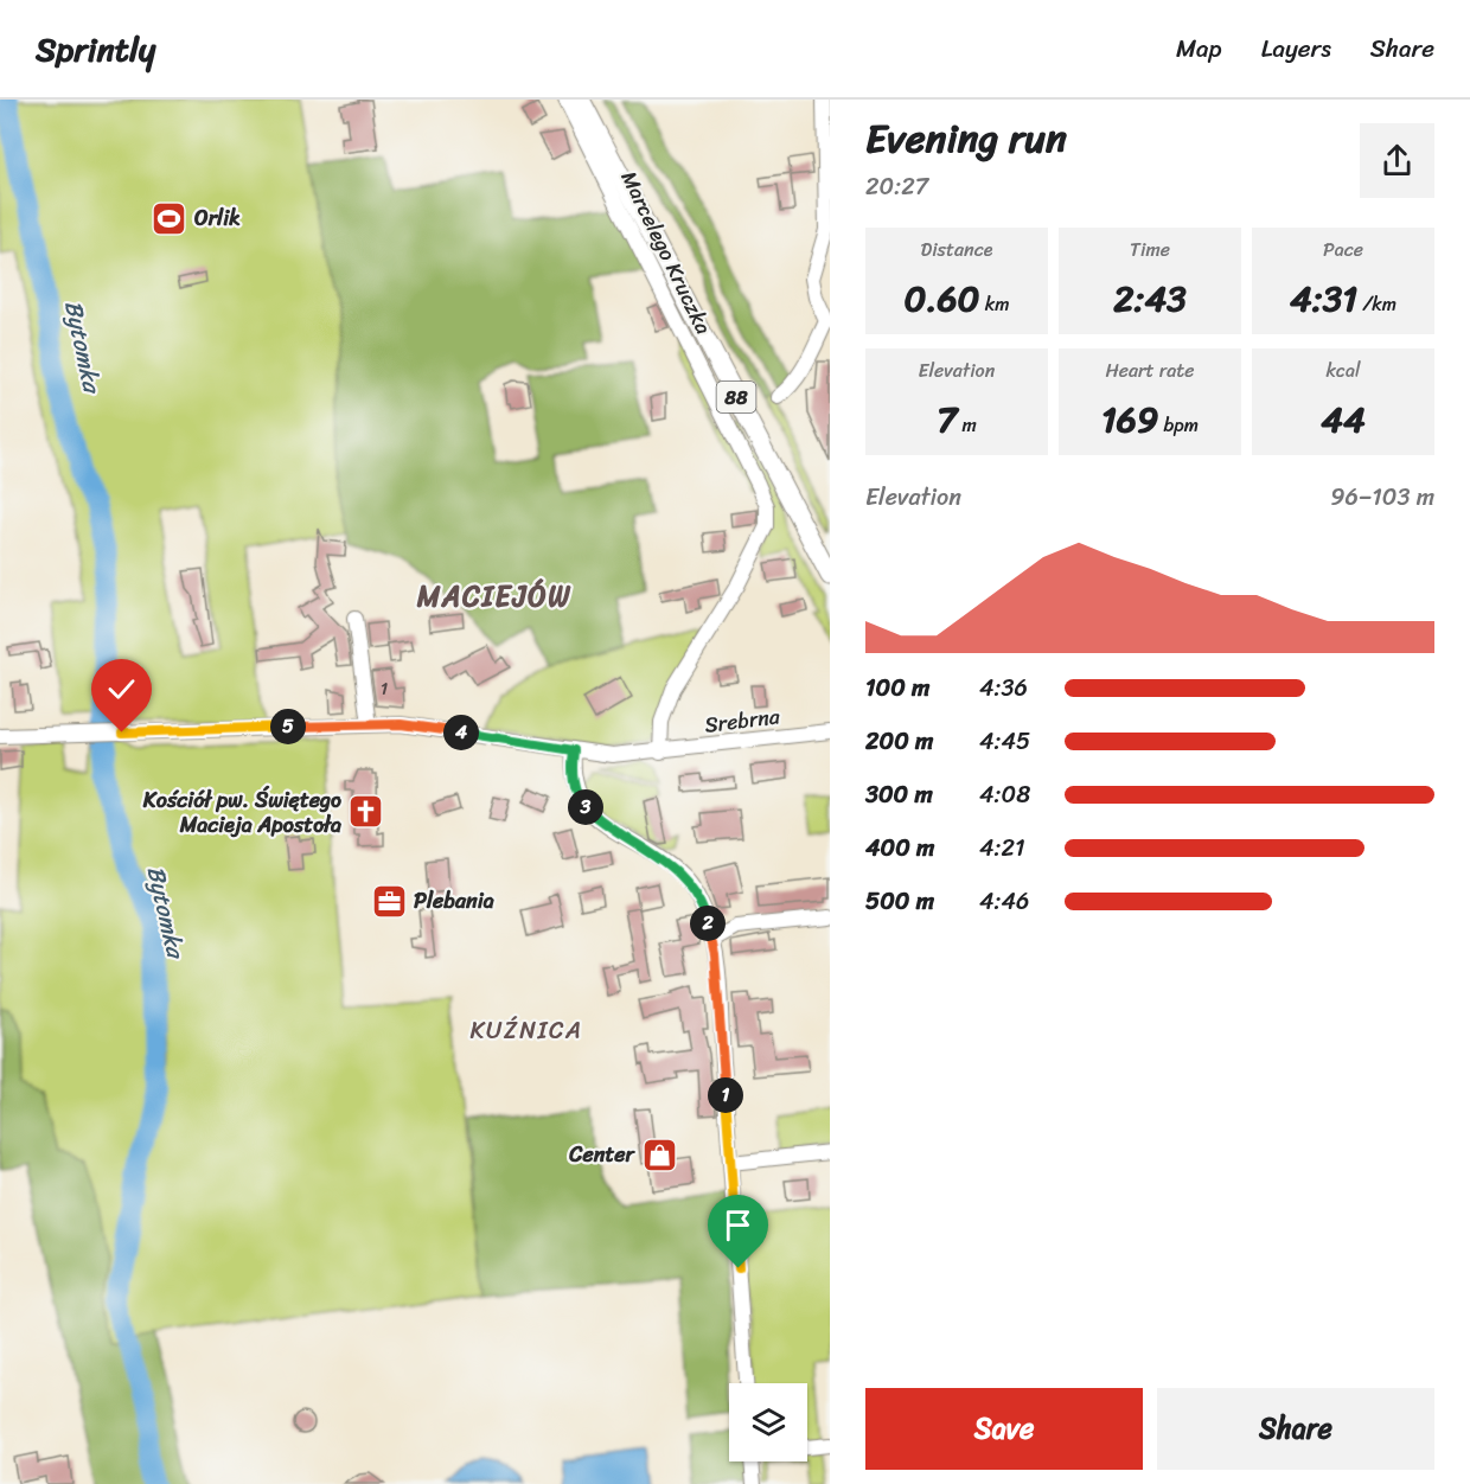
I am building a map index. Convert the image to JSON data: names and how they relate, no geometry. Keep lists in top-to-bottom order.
{
  "streets": {
    "main road": ["88"],
    "street": ["Marcelego Kruczka", "Srebrna"]
  },
  "crossings": [
    ["Marcelego Kruczka", "Srebrna"]
  ],
  "districts": ["MACIEJÓW", "KUŹNICA"],
  "water": ["Bytomka"],
  "places": {
    "sports": ["Orlik"],
    "church": ["Kościół pw. Świętego Macieja Apostoła"],
    "office": ["Plebania"],
    "shop": ["Center"]
  },
  "house_numbers": ["1"],
  "page": {
    "header": "Sprintly",
    "nav": ["Map", "Layers", "Share"],
    "heading": ["Evening run", "20:27"],
    "stats": [
      ["Distance", "0.60 km"],
      ["Time", "2:43"],
      ["Pace", "4:31 /km"],
      ["Elevation", "7 m"],
      ["Heart rate", "169 bpm"],
      ["kcal", "44"]
    ],
    "chart": ["Elevation", "96–103 m"],
    "list": [
      {
        "name": "100 m",
        "note": "4:36"
      },
      {
        "name": "200 m",
        "note": "4:45"
      },
      {
        "name": "300 m",
        "note": "4:08"
      },
      {
        "name": "400 m",
        "note": "4:21"
      },
      {
        "name": "500 m",
        "note": "4:46"
      }
    ],
    "pins": [
      "5",
      "4",
      "3",
      "2",
      "1"
    ],
    "buttons": ["Save", "Share"]
  }
}
